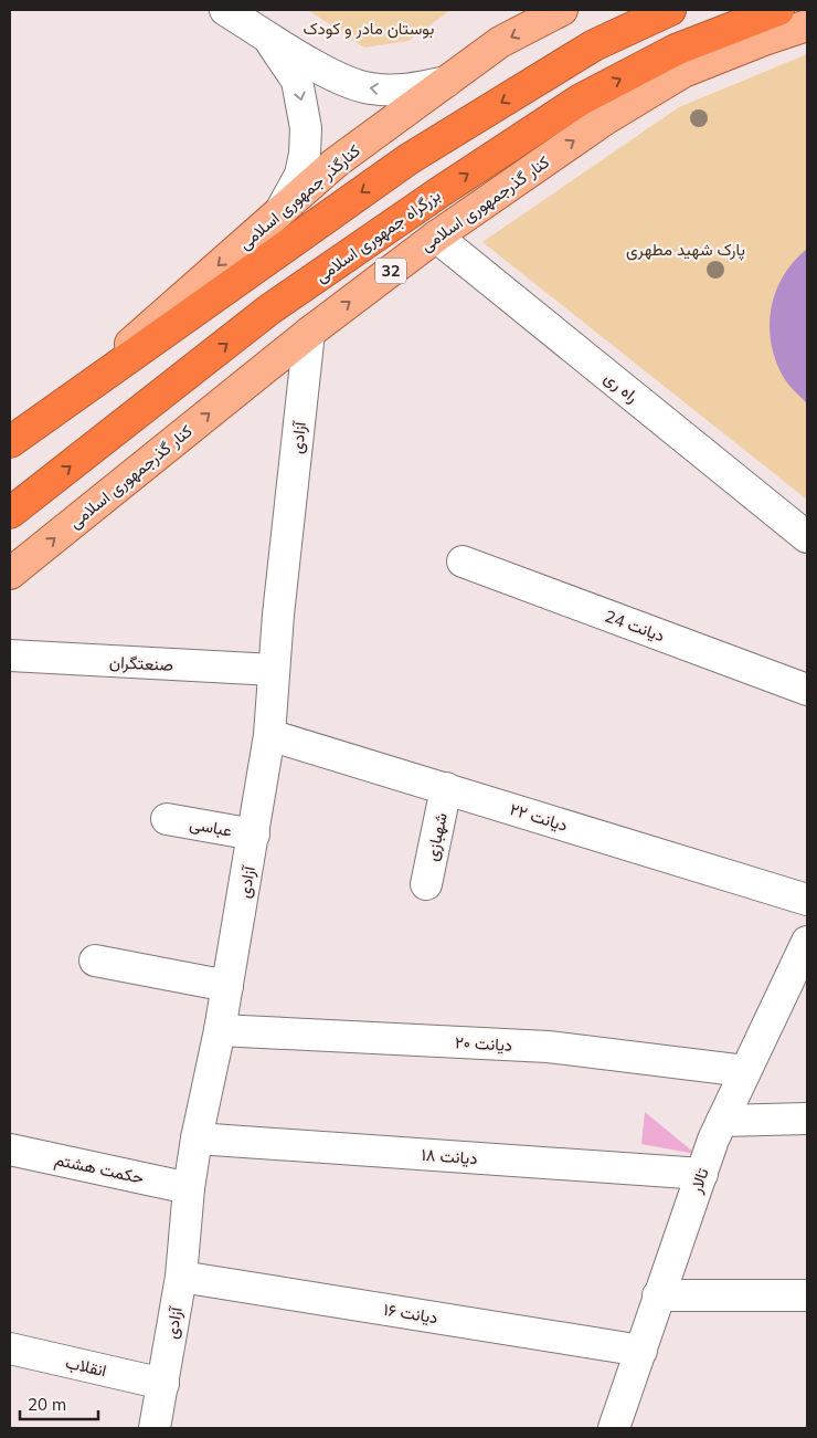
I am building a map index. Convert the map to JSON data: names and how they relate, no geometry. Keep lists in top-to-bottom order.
{
  "streets": {
    "highway": ["بزرگراه جمهوری اسلامی", "32"],
    "main road": ["کنارگذر جمهوری اسلامی", "کنار گذرجمهوری اسلامی"],
    "street": [
      "راه ری",
      "آزادی",
      "دیانت 24",
      "صنعتگران",
      "دیانت ۲۲",
      "عباسی",
      "شهبازی",
      "دیانت ۲۰",
      "دیانت ۱۸",
      "حکمت هشتم",
      "تالار",
      "دیانت ۱۶",
      "انقلاب"
    ]
  },
  "crossings": [
    ["کنار گذرجمهوری اسلامی", "راه ری"],
    ["کنار گذرجمهوری اسلامی", "آزادی"],
    ["آزادی", "صنعتگران"],
    ["آزادی", "دیانت ۲۲"],
    ["آزادی", "عباسی"],
    ["آزادی", "دیانت ۲۰"],
    ["آزادی", "دیانت ۱۸"],
    ["آزادی", "حکمت هشتم"],
    ["آزادی", "دیانت ۱۶"],
    ["آزادی", "انقلاب"],
    ["دیانت ۲۲", "شهبازی"],
    ["دیانت ۲۰", "تالار"],
    ["دیانت ۱۸", "تالار"],
    ["تالار", "دیانت ۱۶"]
  ],
  "one_way": ["کنارگذر جمهوری اسلامی", "کنار گذرجمهوری اسلامی"],
  "parks": ["بوستان مادر و کودک", "پارک شهید مطهری"],
  "scale_bar": "20 m"
}
